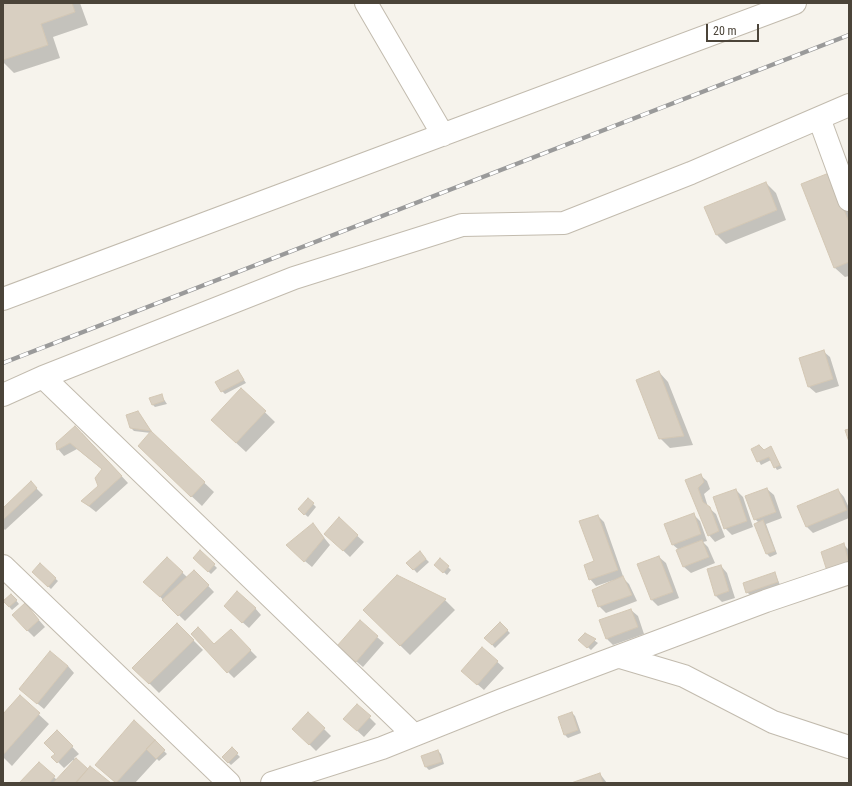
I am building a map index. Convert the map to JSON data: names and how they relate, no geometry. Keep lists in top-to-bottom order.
{
  "scale_bar": "20 m"
}
